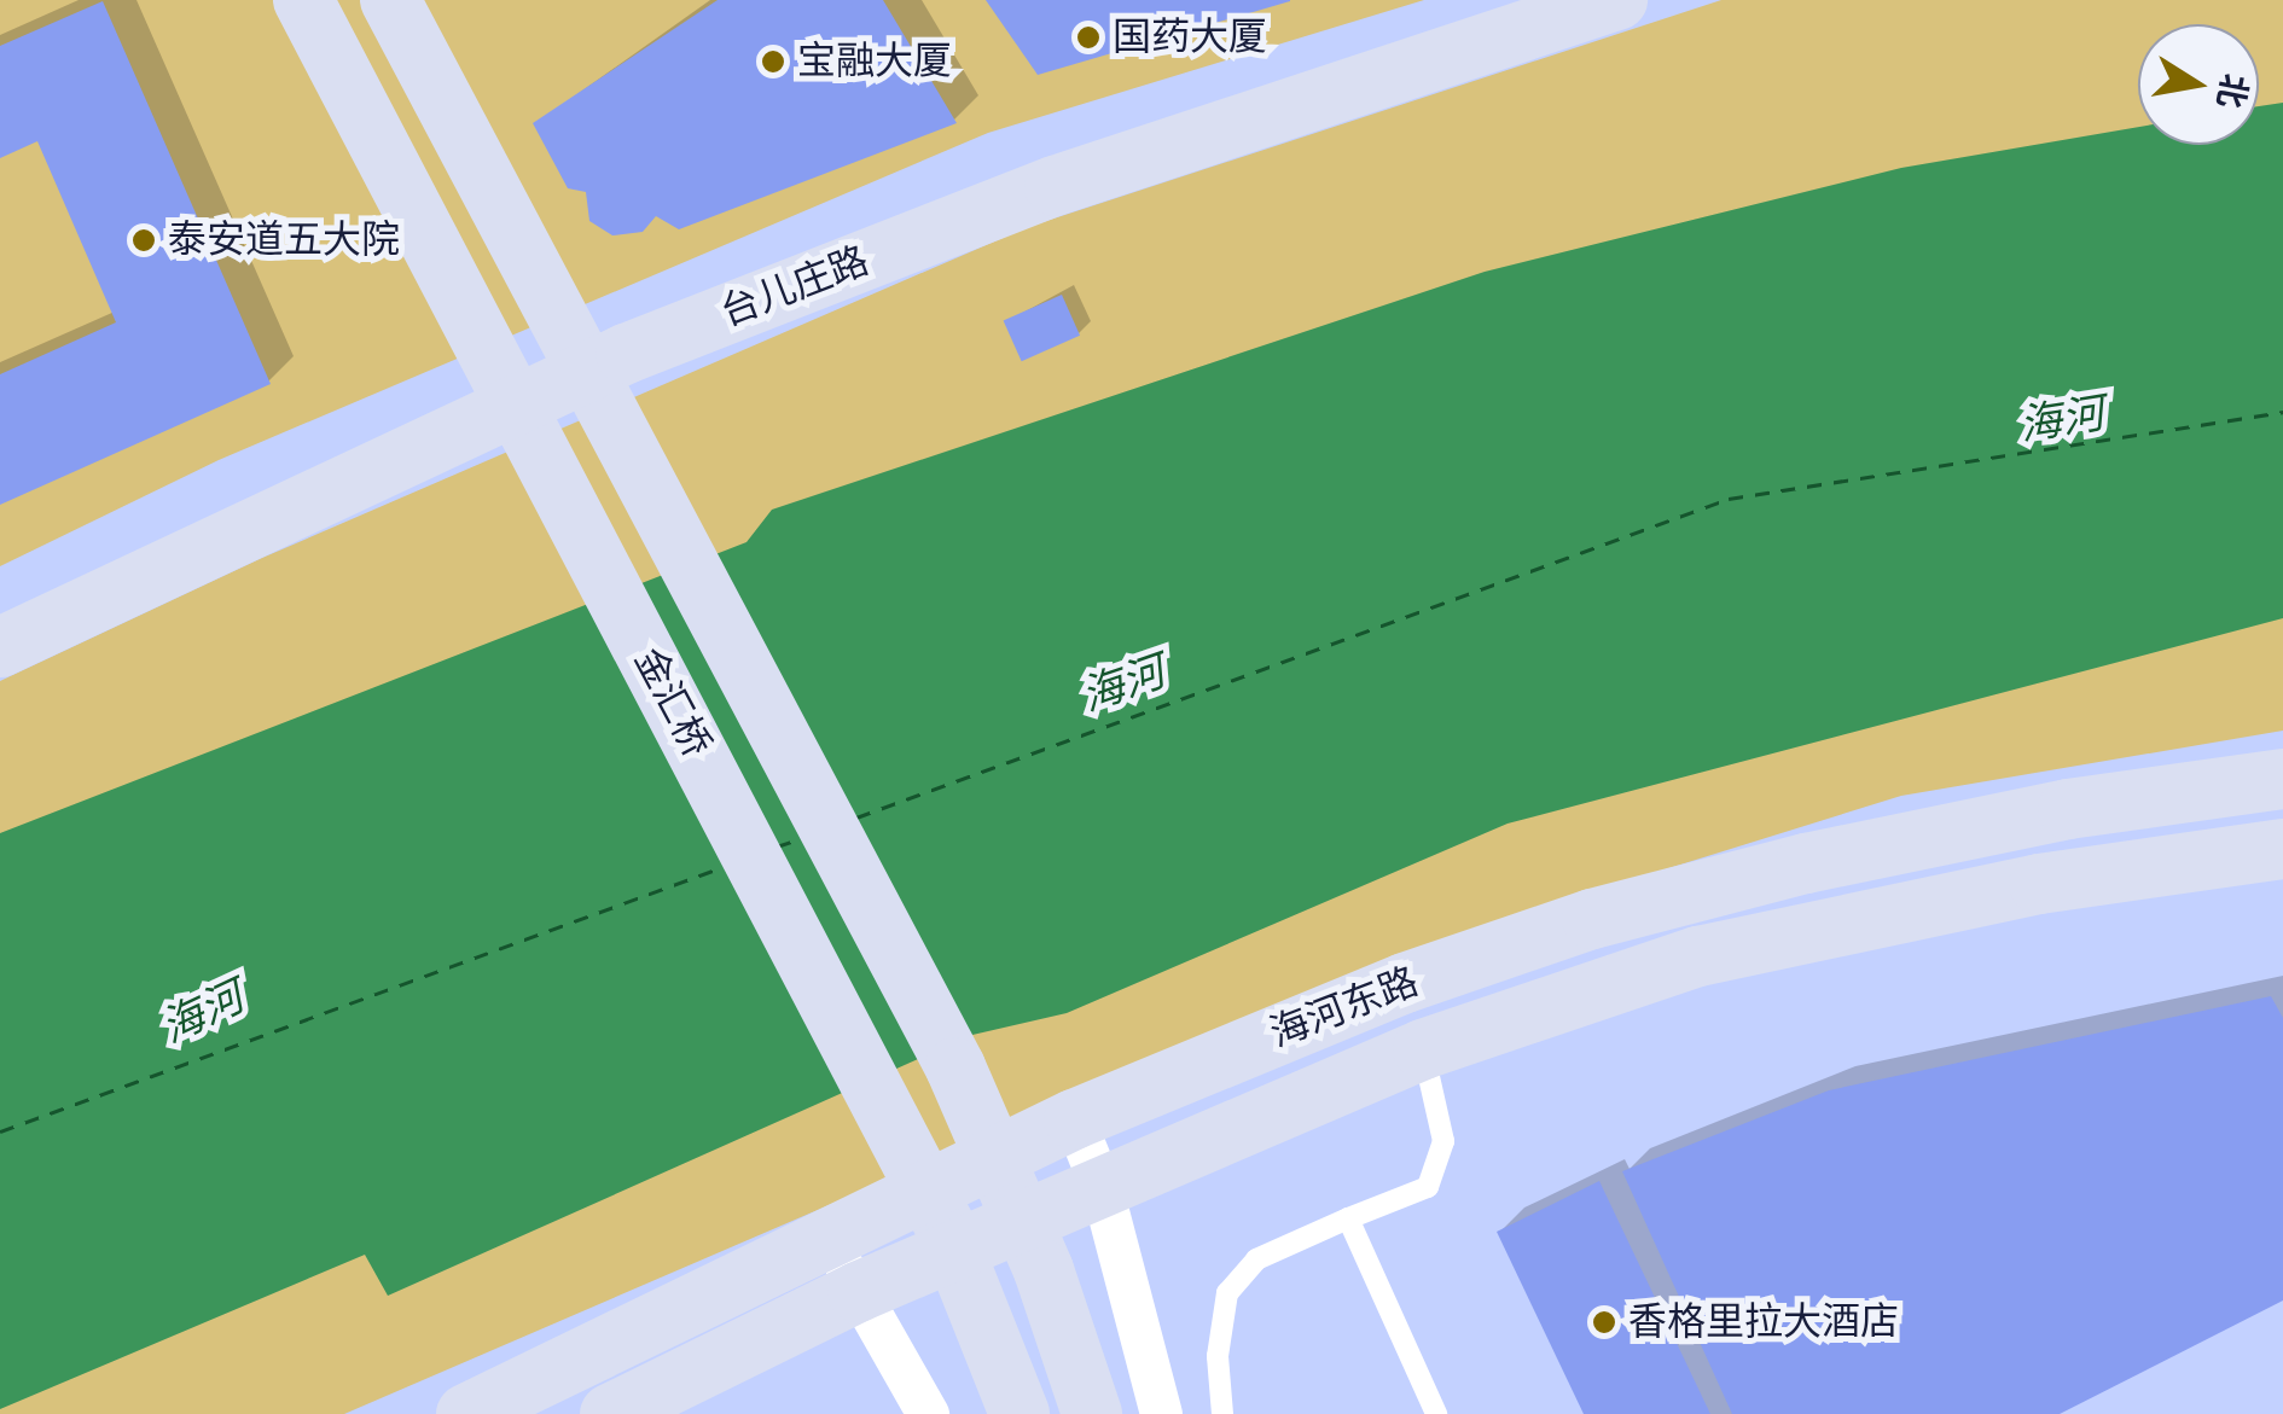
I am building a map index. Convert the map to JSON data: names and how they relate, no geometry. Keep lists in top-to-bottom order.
{
  "streets": {
    "main road": ["台儿庄路", "金汇桥", "海河东路"]
  },
  "water": ["海河"],
  "places": [
    "国药大厦",
    "宝融大厦",
    "泰安道五大院",
    "香格里拉大酒店"
  ],
  "north": "right"
}
